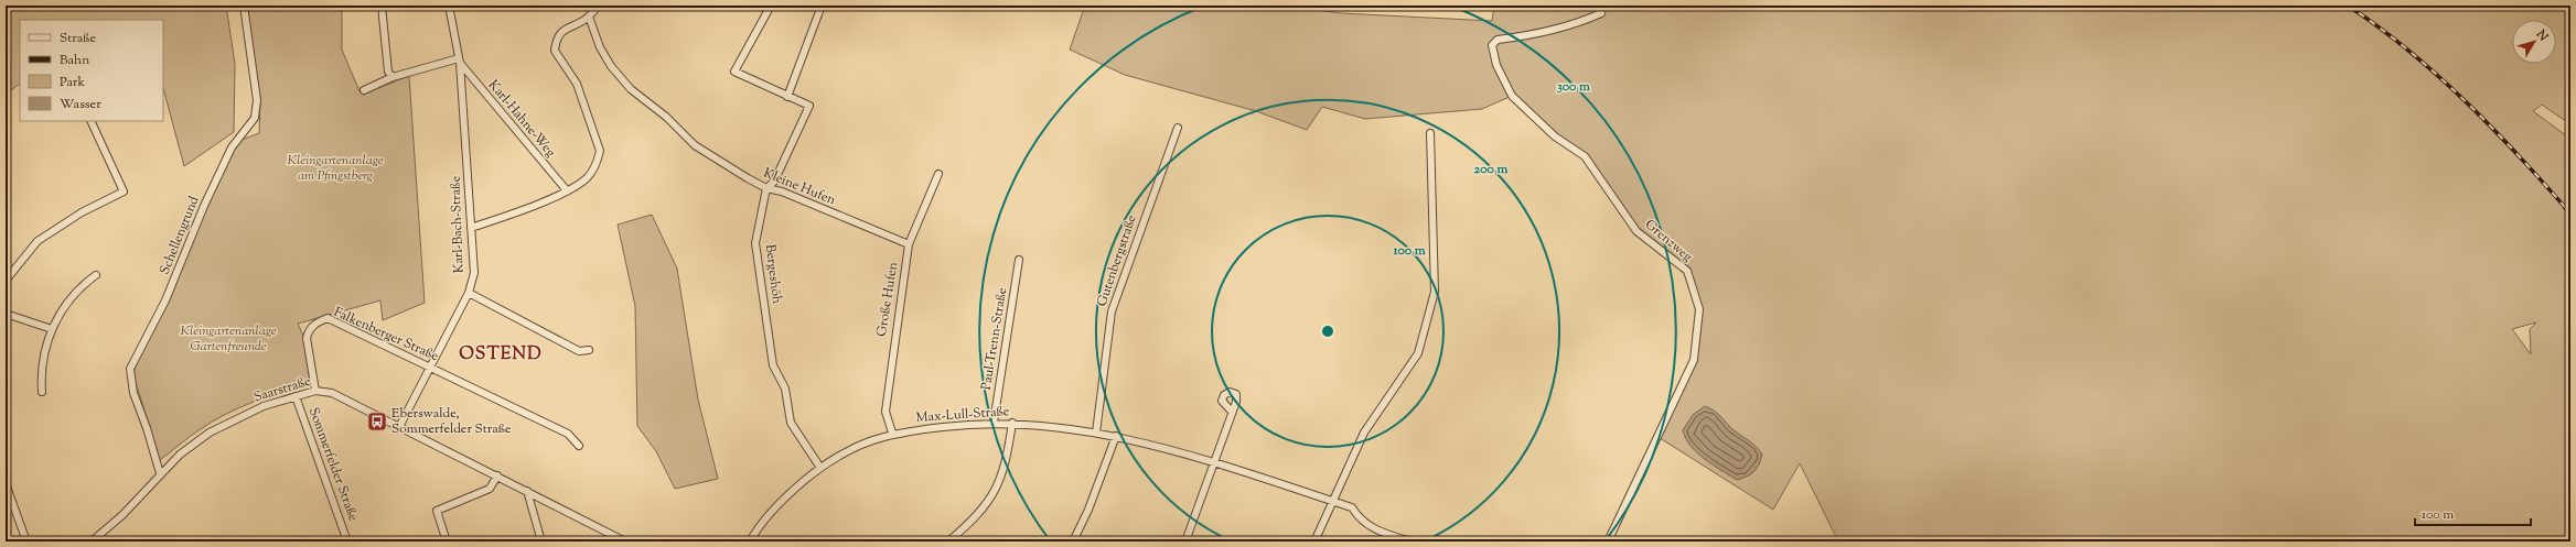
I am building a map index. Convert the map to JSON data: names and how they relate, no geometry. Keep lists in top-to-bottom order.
{
  "streets": {
    "street": [
      "Karl-Hahne-Weg",
      "Kleine Hufen",
      "Karl-Bach-Straße",
      "Schellengrund",
      "Grenzweg",
      "Gutenbergstraße",
      "Bergeshöh",
      "Große Hufen",
      "Falkenberger Straße",
      "Paul-Trenn-Straße",
      "Saarstraße",
      "Max-Lull-Straße",
      "Sommerfelder Straße"
    ]
  },
  "crossings": [
    ["Karl-Hahne-Weg", "Karl-Bach-Straße"],
    ["Kleine Hufen", "Bergeshöh"],
    ["Kleine Hufen", "Große Hufen"],
    ["Karl-Bach-Straße", "Falkenberger Straße"],
    ["Karl-Bach-Straße", "Saarstraße"],
    ["Schellengrund", "Saarstraße"],
    ["Gutenbergstraße", "Max-Lull-Straße"],
    ["Bergeshöh", "Max-Lull-Straße"],
    ["Große Hufen", "Max-Lull-Straße"],
    ["Falkenberger Straße", "Saarstraße"],
    ["Paul-Trenn-Straße", "Max-Lull-Straße"],
    ["Saarstraße", "Sommerfelder Straße"]
  ],
  "districts": ["OSTEND"],
  "parks": ["Kleingartenanlage am Pfingstberg", "Kleingartenanlage Gartenfreunde"],
  "places": {
    "bus stop": ["Eberswalde, Sommerfelder Straße"]
  },
  "legend": [
    "Straße",
    "Bahn",
    "Park",
    "Wasser"
  ],
  "scale_bar": "100 m",
  "north": "top right",
  "rings": ["300 m", "200 m", "100 m"]
}
